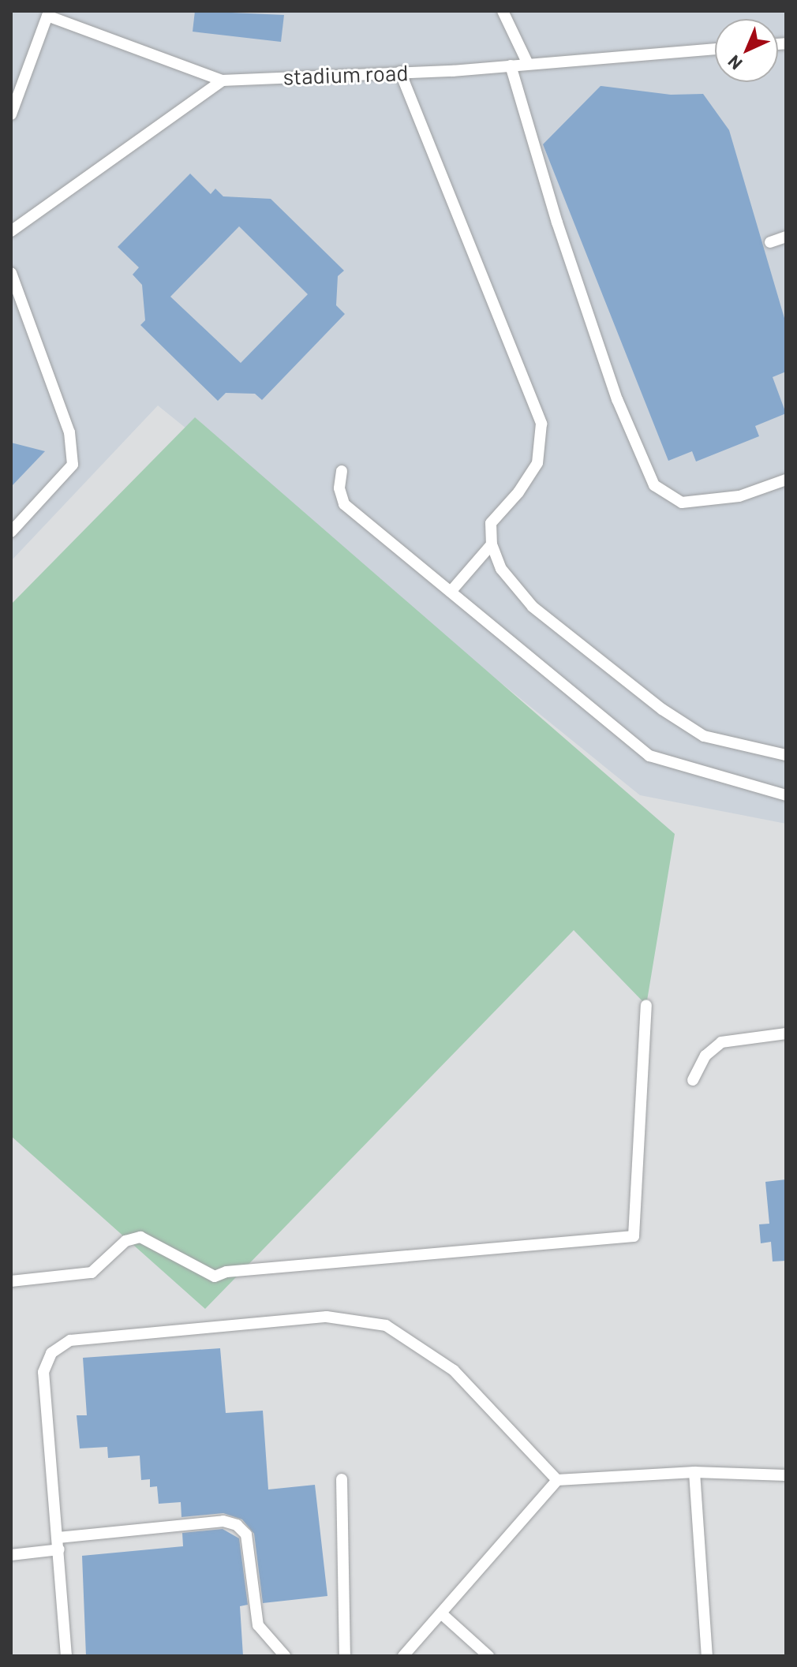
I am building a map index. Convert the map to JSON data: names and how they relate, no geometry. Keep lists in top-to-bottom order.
{
  "streets": {
    "lane": ["stadium road"]
  },
  "north": "bottom left"
}
